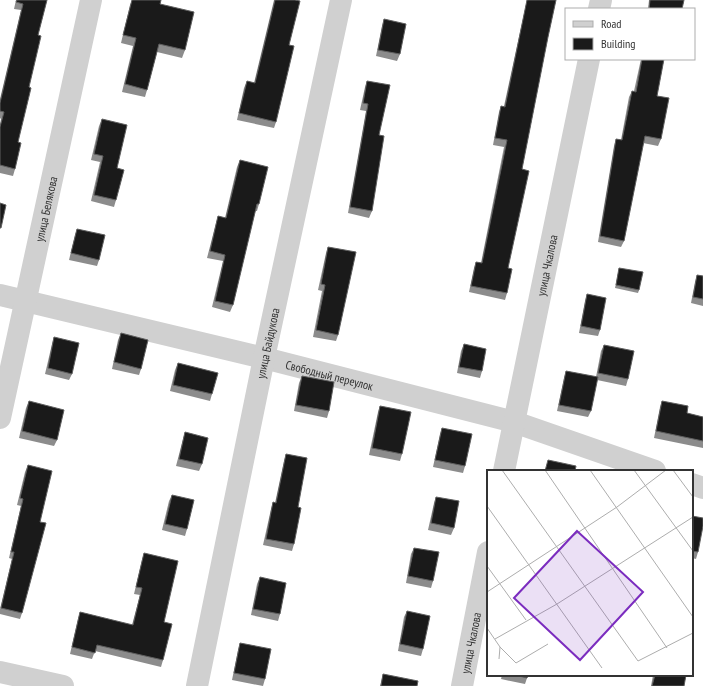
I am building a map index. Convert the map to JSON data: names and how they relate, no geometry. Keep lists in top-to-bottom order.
{
  "streets": {
    "street": [
      "улица Белякова",
      "улица Чкалова",
      "улица Байдукова",
      "Свободный переулок"
    ]
  },
  "crossings": [
    ["улица Белякова", "Свободный переулок"],
    ["улица Чкалова", "Свободный переулок"],
    ["улица Байдукова", "Свободный переулок"]
  ],
  "legend": ["Road", "Building"]
}
